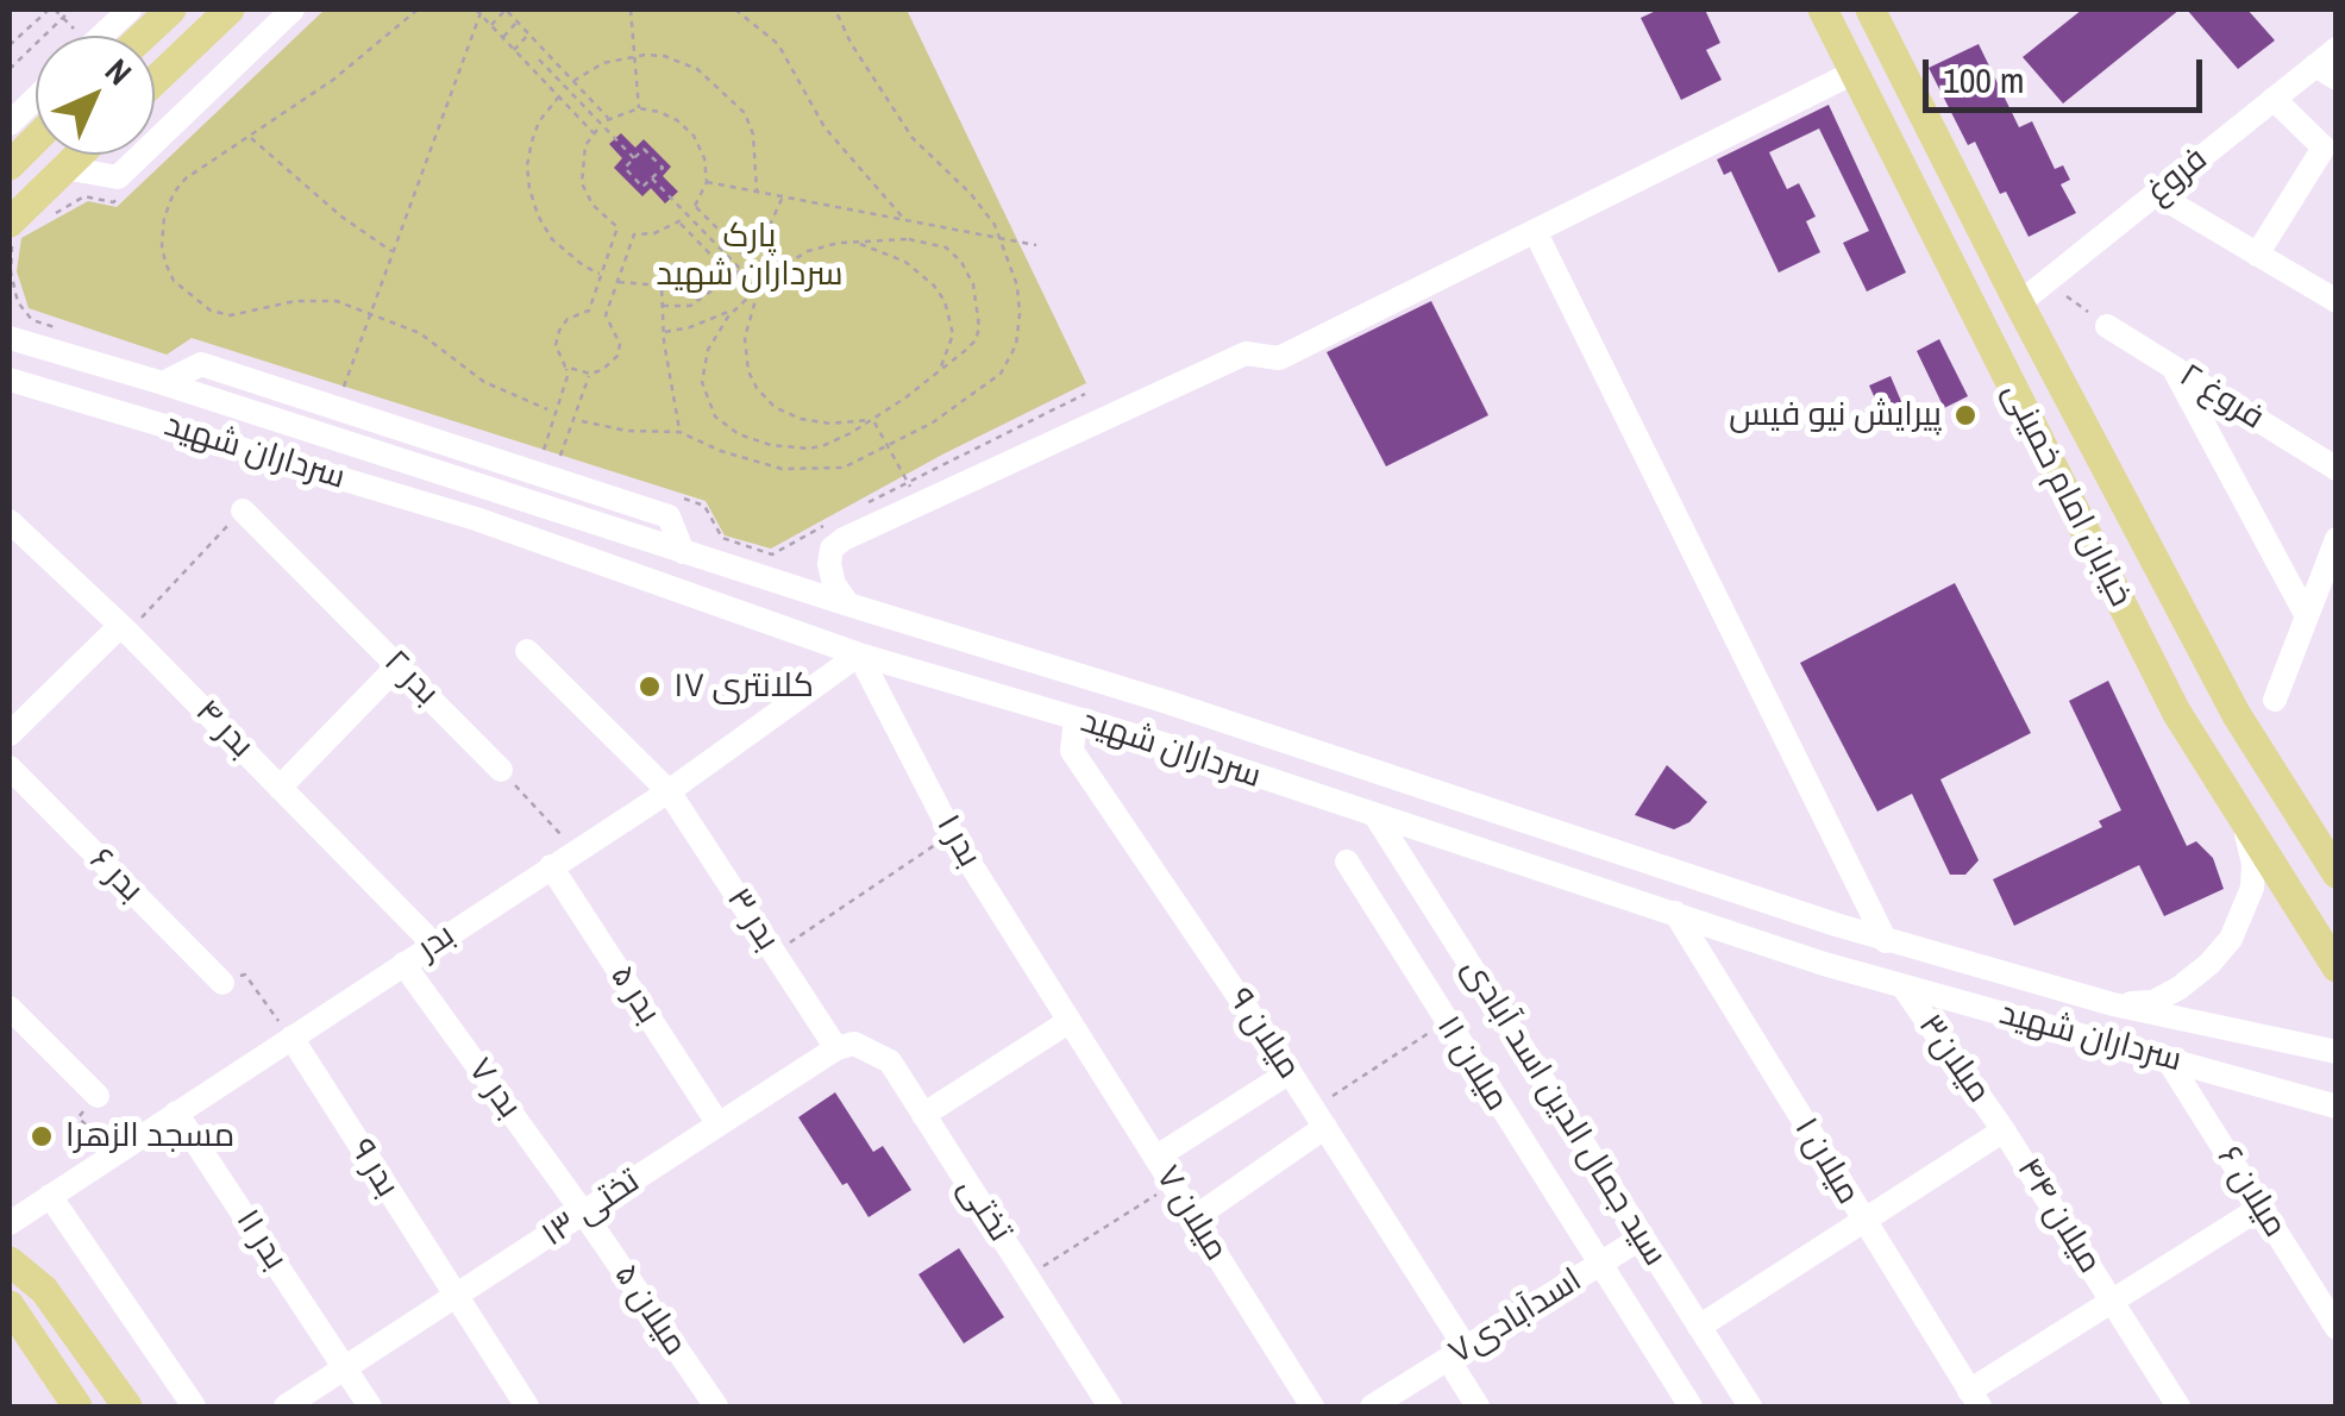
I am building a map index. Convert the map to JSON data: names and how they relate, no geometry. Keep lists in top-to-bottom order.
{
  "streets": {
    "main road": ["خیابان امام خمینی"],
    "street": [
      "فروغ",
      "فروغ ۲",
      "سرداران شهید",
      "بدر ۲",
      "بدر ۴",
      "بدر ۱",
      "بدر ۶",
      "بدر ۳",
      "بدر",
      "بدر ۵",
      "میلان ۹",
      "میلان۳",
      "میلان ۱۱",
      "بدر ۷",
      "سید جمال الدین اسد آبادی",
      "میلان ۱",
      "بدر ۹",
      "میلان ۶",
      "تختی ۱۳",
      "تختی",
      "میلان ۷",
      "میلان ۴۴",
      "بدر ۱۱",
      "میلان ۵",
      "اسدآبادی۷"
    ]
  },
  "crossings": [
    ["فروغ", "خیابان امام خمینی"],
    ["سرداران شهید", "بدر ۱"],
    ["سرداران شهید", "بدر"],
    ["سرداران شهید", "میلان ۹"],
    ["سرداران شهید", "میلان۳"],
    ["سرداران شهید", "سید جمال الدین اسد آبادی"],
    ["سرداران شهید", "میلان ۱"],
    ["سرداران شهید", "میلان ۶"],
    ["بدر ۴", "بدر"],
    ["بدر ۱", "بدر"],
    ["بدر ۱", "میلان ۷"],
    ["بدر ۳", "بدر"],
    ["بدر ۳", "تختی ۱۳"],
    ["بدر ۳", "تختی"],
    ["بدر", "بدر ۵"],
    ["بدر", "بدر ۷"],
    ["بدر", "بدر ۹"],
    ["بدر", "بدر ۱۱"],
    ["بدر ۵", "تختی ۱۳"],
    ["میلان ۹", "اسدآبادی۷"],
    ["میلان۳", "میلان ۴۴"],
    ["میلان ۱۱", "اسدآبادی۷"],
    ["بدر ۷", "تختی ۱۳"],
    ["بدر ۷", "میلان ۵"],
    ["سید جمال الدین اسد آبادی", "اسدآبادی۷"],
    ["بدر ۹", "تختی ۱۳"],
    ["تختی ۱۳", "تختی"],
    ["تختی ۱۳", "بدر ۱۱"],
    ["تختی ۱۳", "میلان ۵"]
  ],
  "parks": ["پارک سرداران شهید"],
  "places": ["پیرایش نیو فیس", "کلانتری ۱۷", "مسجد الزهرا"],
  "scale_bar": "100 m",
  "north": "top right"
}
